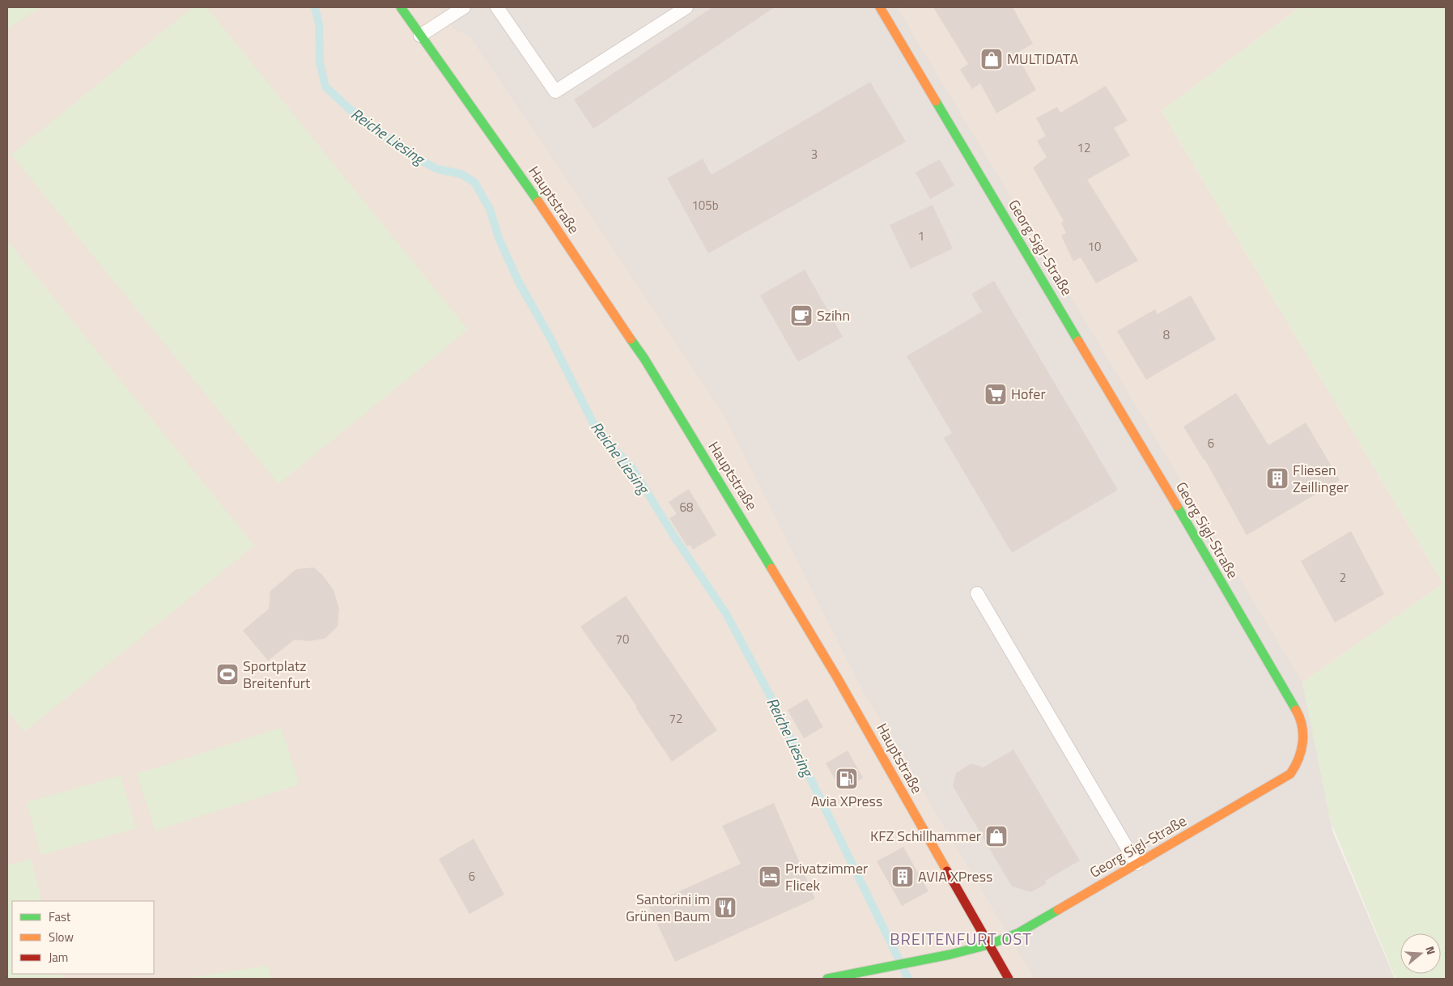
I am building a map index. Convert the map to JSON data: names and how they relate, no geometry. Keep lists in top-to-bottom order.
{
  "streets": {
    "street": ["Hauptstraße", "Georg Sigl-Straße"]
  },
  "crossings": [
    ["Hauptstraße", "Georg Sigl-Straße"]
  ],
  "districts": ["BREITENFURT OST"],
  "water": ["Reiche Liesing"],
  "places": {
    "shop": ["MULTIDATA", "KFZ Schillhammer"],
    "cafe": ["Szihn"],
    "supermarket": ["Hofer"],
    "building": ["Fliesen Zeillinger", "AVIA XPress"],
    "sports": ["Sportplatz Breitenfurt"],
    "fuel station": ["Avia XPress"],
    "hotel": ["Privatzimmer Flicek"],
    "restaurant": ["Santorini im Grünen Baum"]
  },
  "house_numbers": [
    "12",
    "3",
    "105b",
    "1",
    "10",
    "8",
    "6",
    "68",
    "2",
    "70",
    "72",
    "6"
  ],
  "legend": ["Fast", "Slow", "Jam"],
  "north": "right"
}
